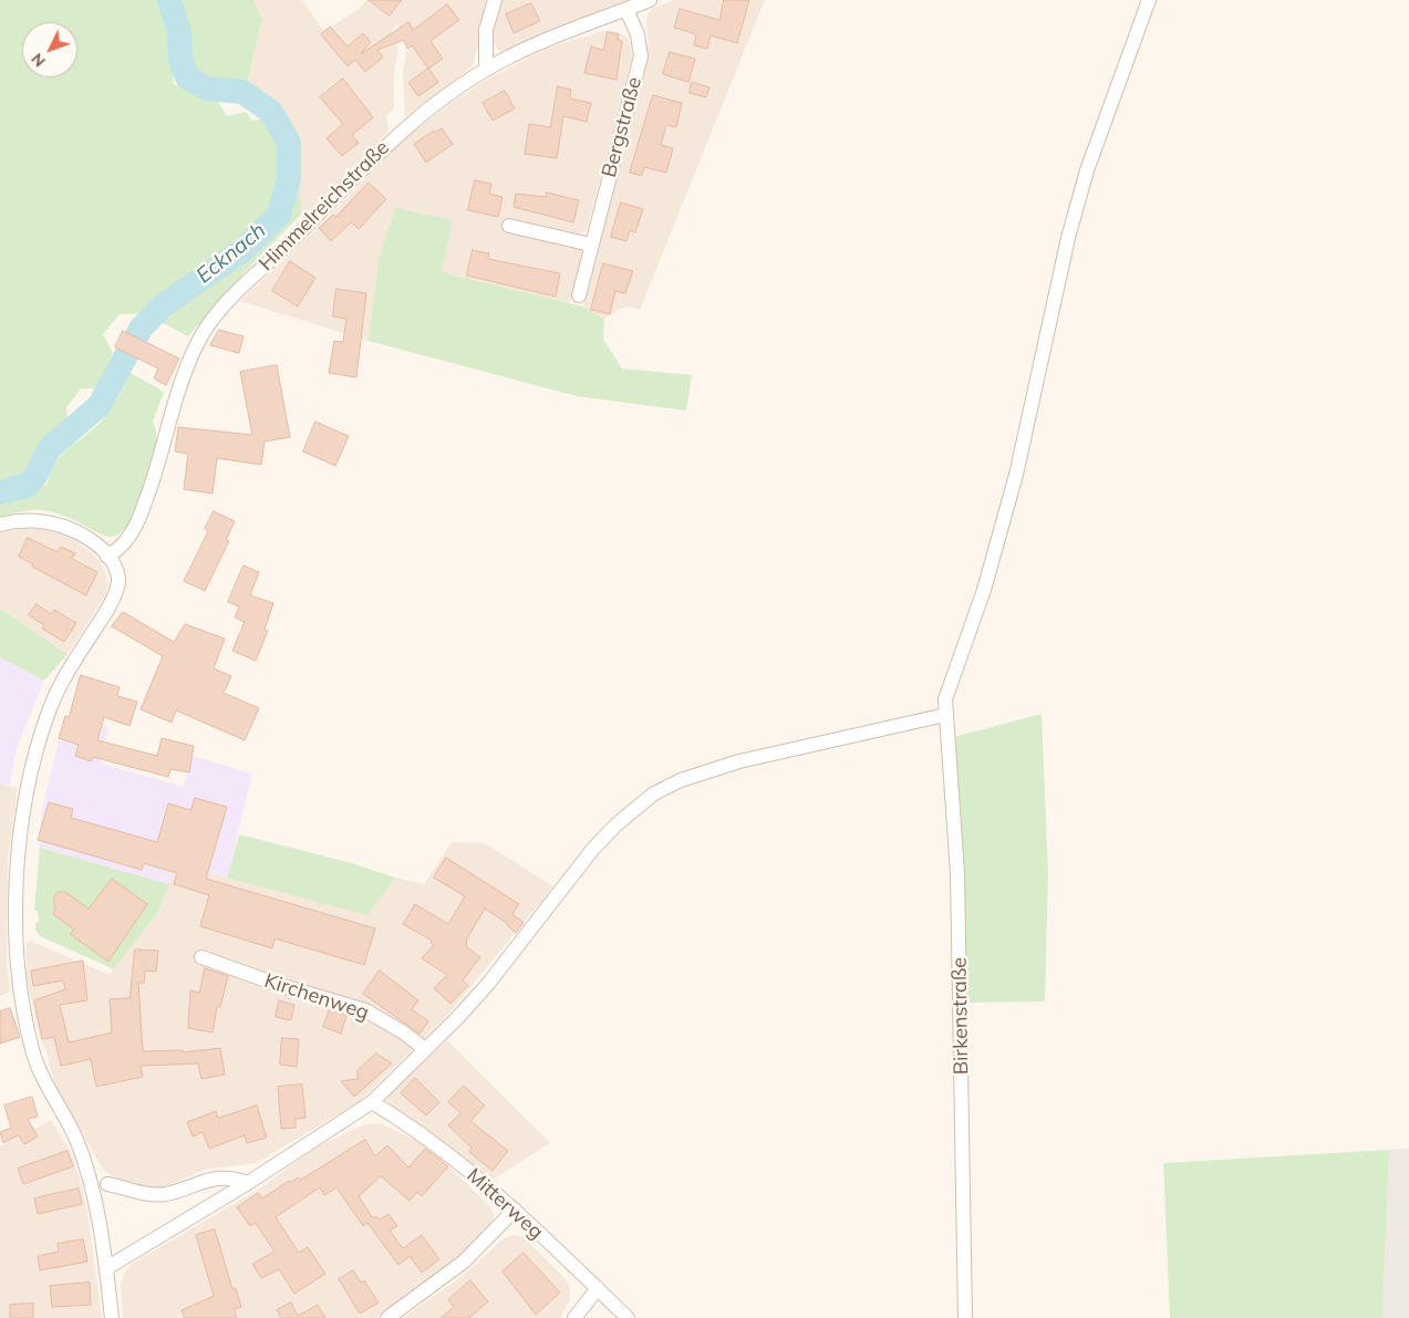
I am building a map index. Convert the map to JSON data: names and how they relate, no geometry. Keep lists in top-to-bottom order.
{
  "streets": {
    "street": [
      "Bergstraße",
      "Himmelreichstraße",
      "Kirchenweg",
      "Birkenstraße",
      "Mitterweg"
    ]
  },
  "crossings": [
    ["Bergstraße", "Himmelreichstraße"]
  ],
  "water": ["Ecknach"],
  "north": "bottom left"
}
